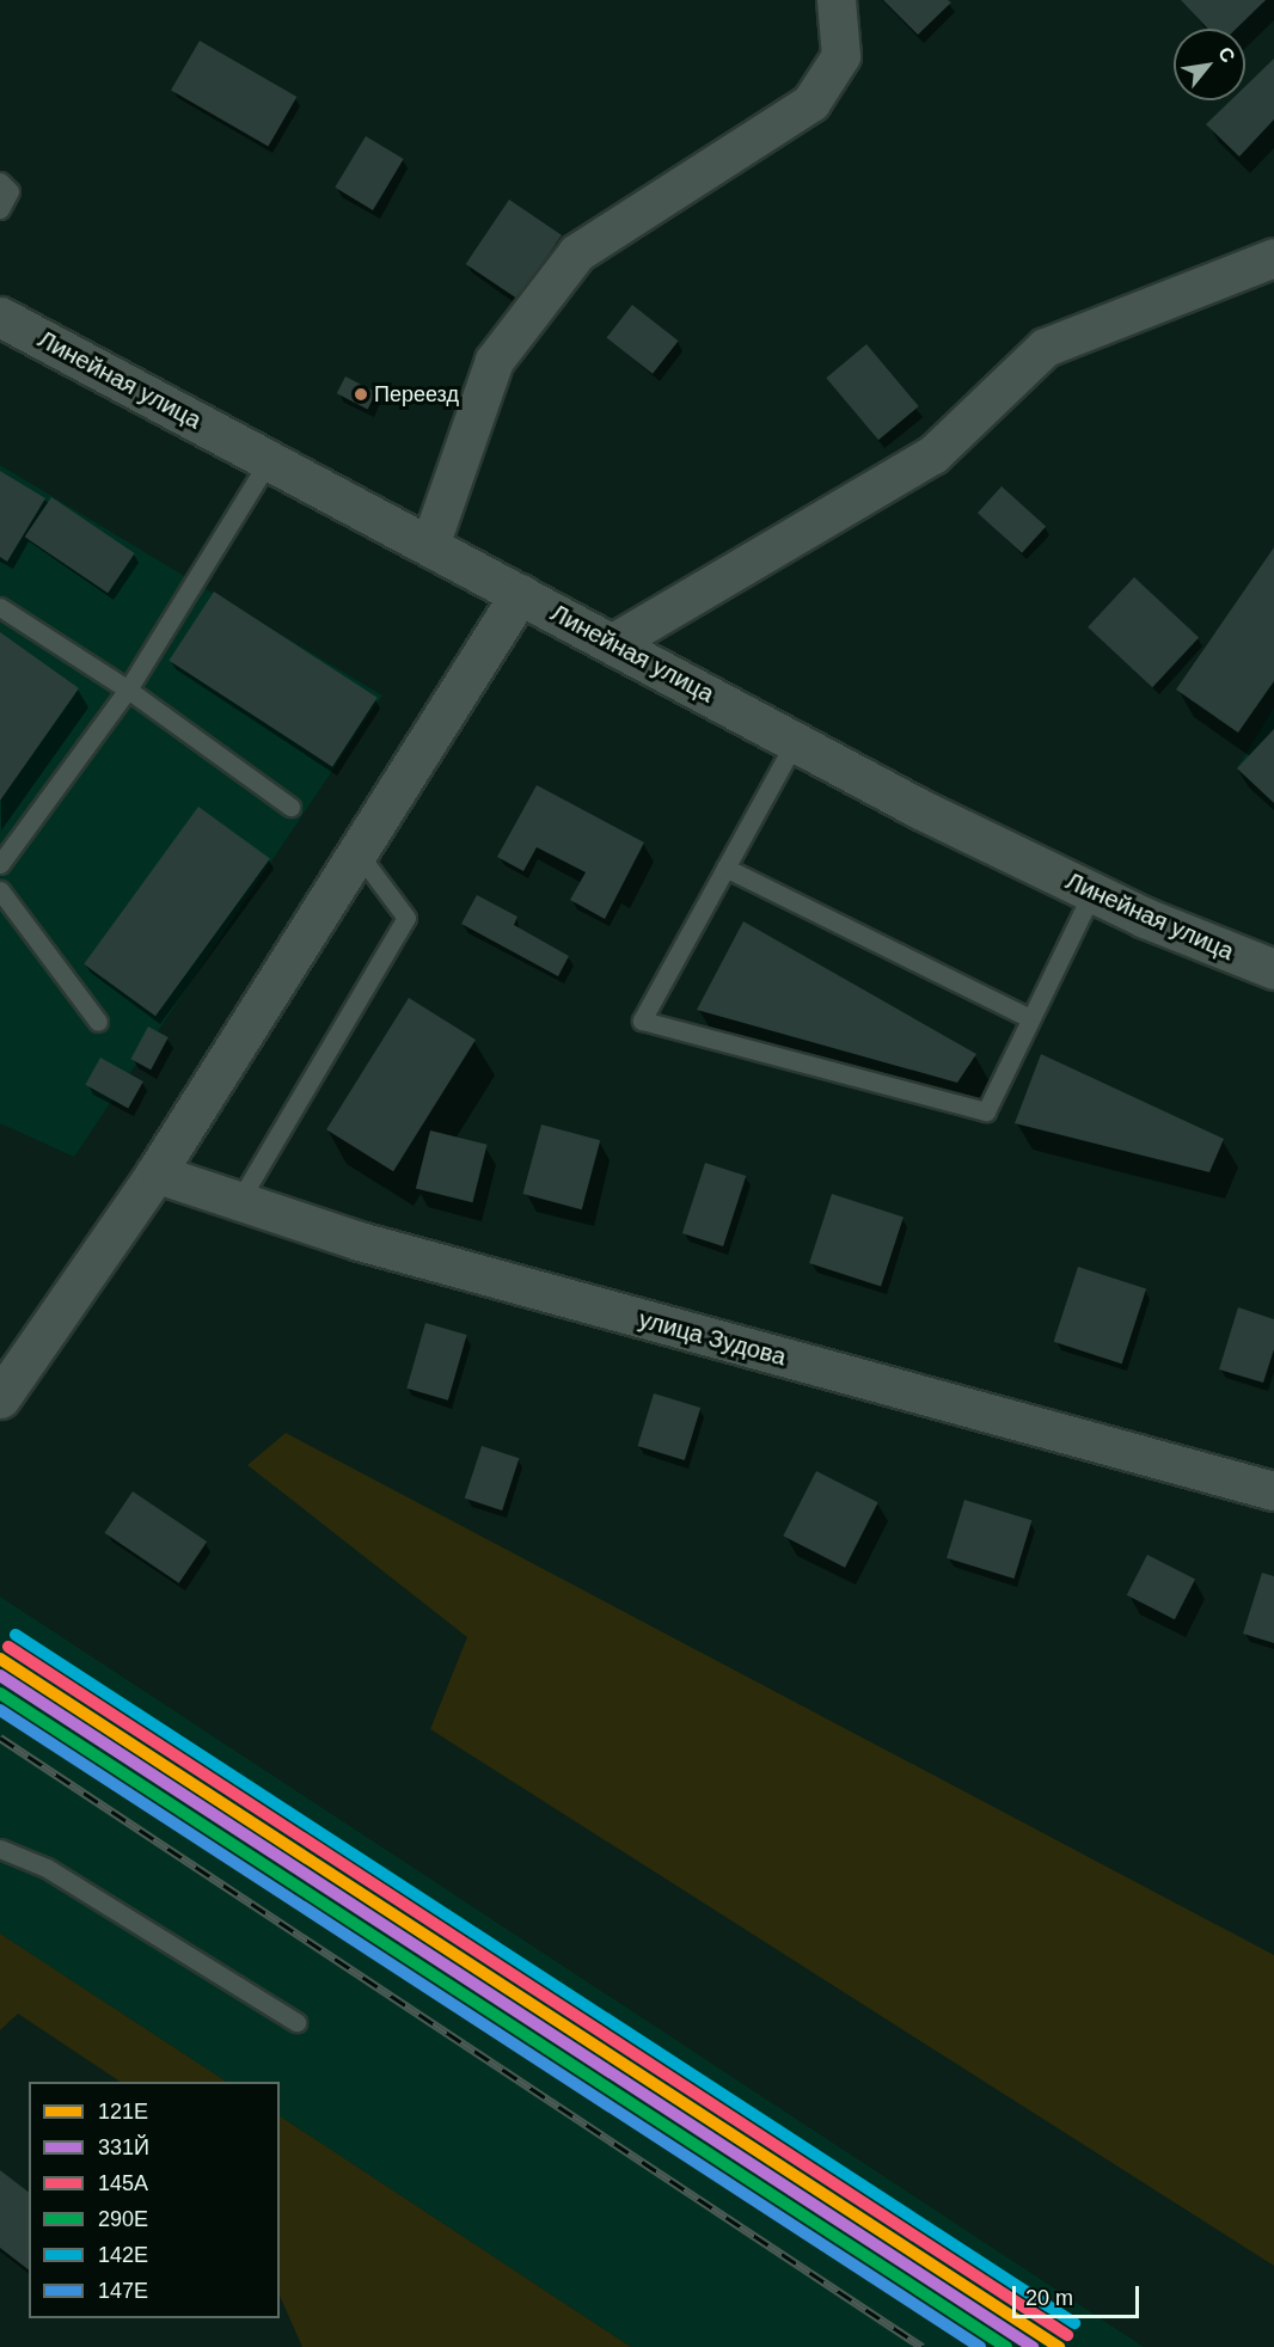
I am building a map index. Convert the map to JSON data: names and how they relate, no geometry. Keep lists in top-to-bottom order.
{
  "streets": {
    "street": ["Линейная улица", "улица Зудова"]
  },
  "places": ["Переезд"],
  "lines": [
    "transit line 142Е",
    "transit line 145А",
    "transit line 121Е",
    "transit line 331Й",
    "transit line 290Е",
    "transit line 147Е"
  ],
  "legend": [
    "121Е",
    "331Й",
    "145А",
    "290Е",
    "142Е",
    "147Е"
  ],
  "scale_bar": "20 m",
  "north": "top right"
}
